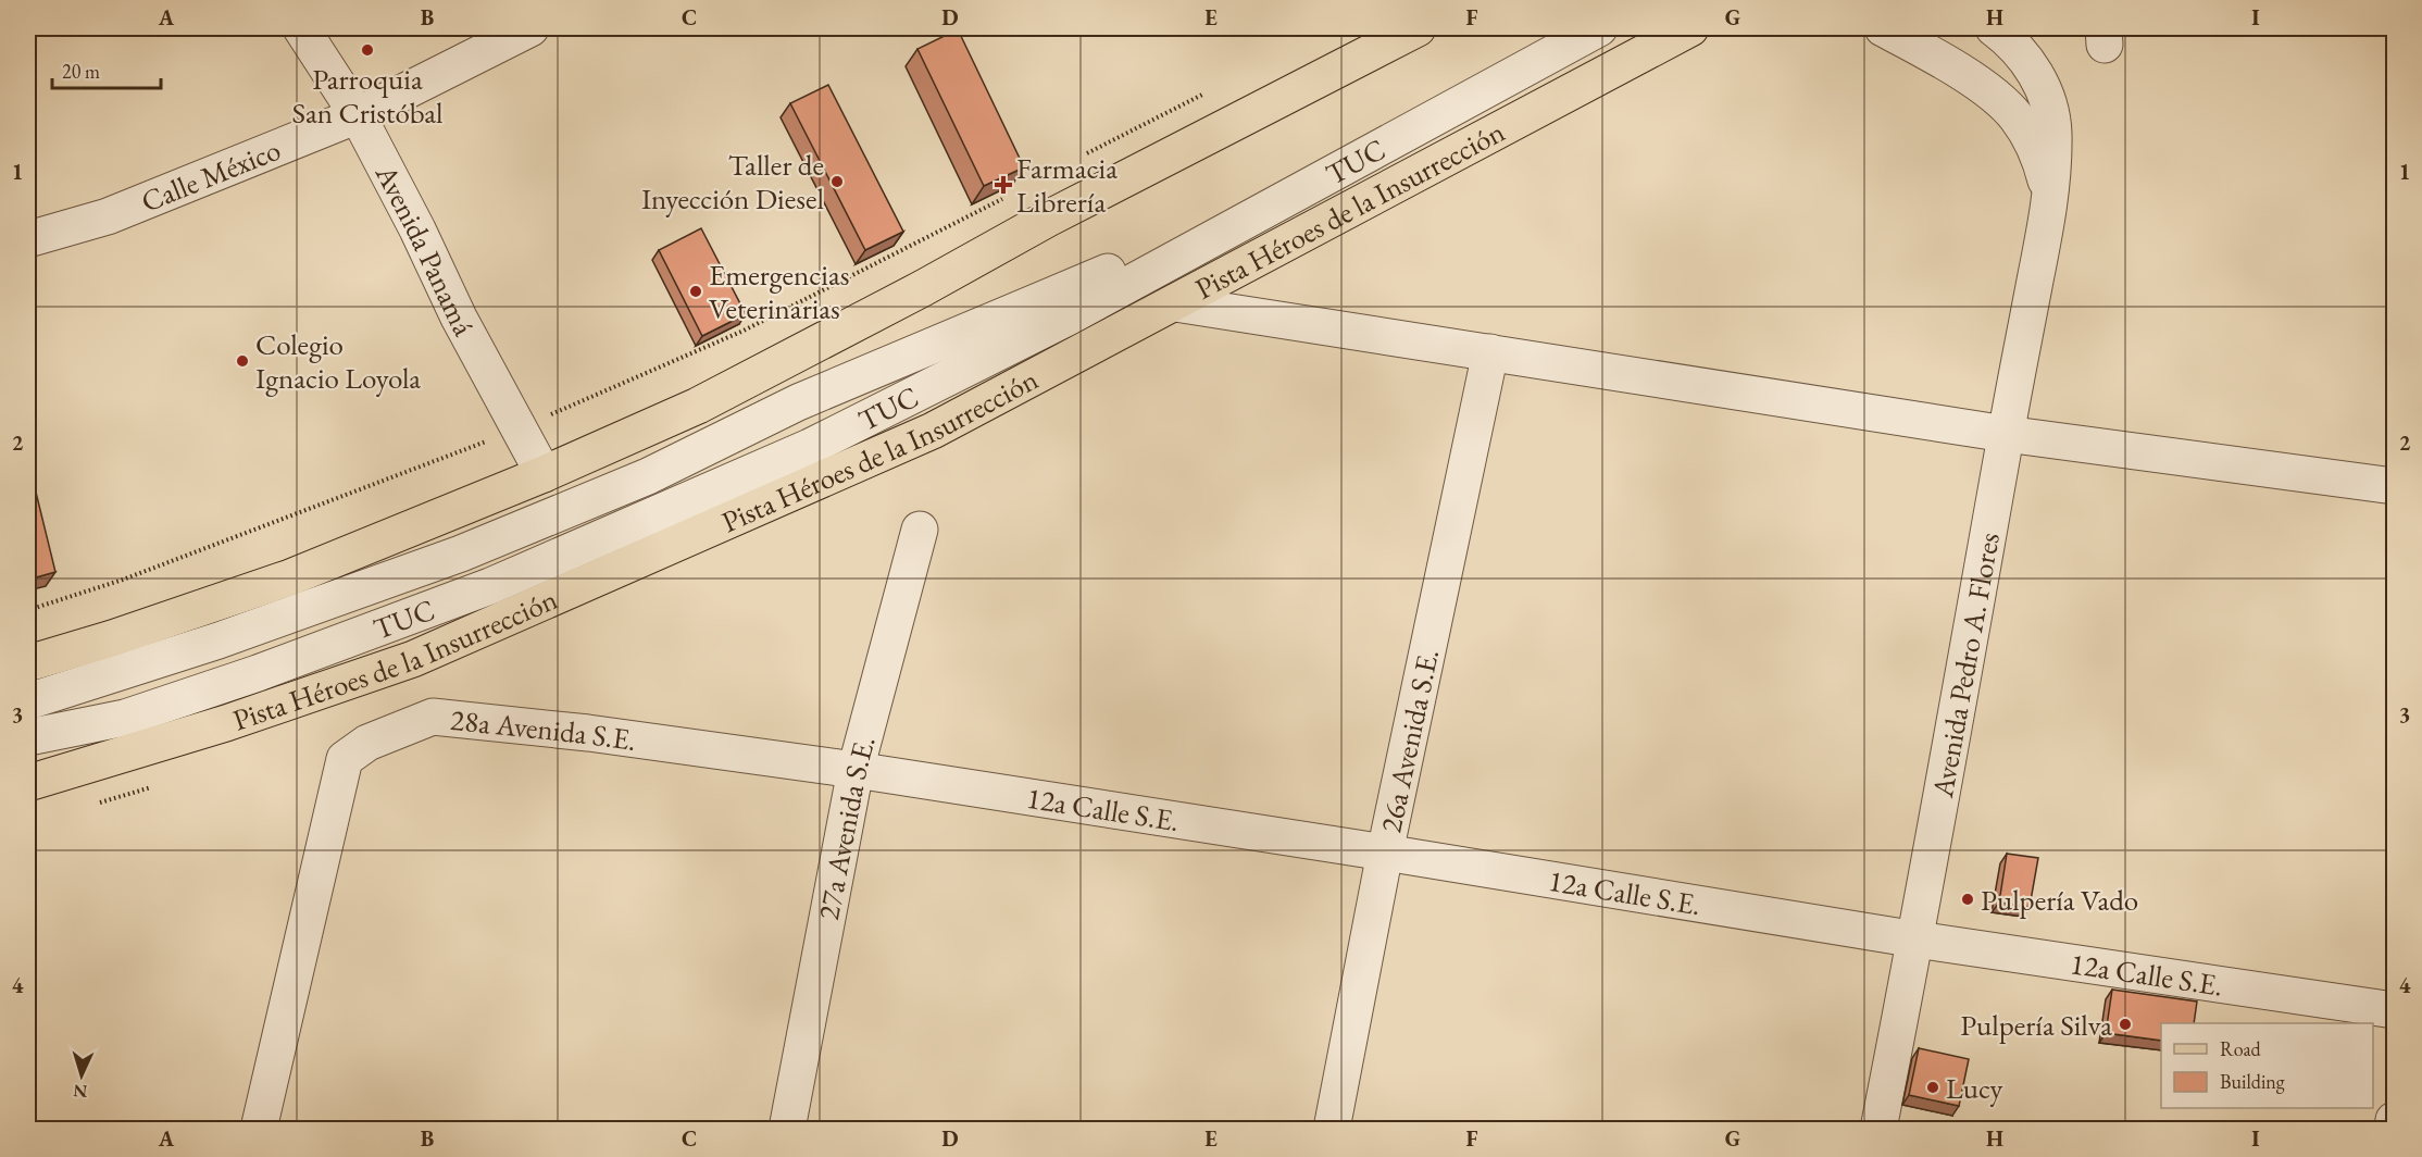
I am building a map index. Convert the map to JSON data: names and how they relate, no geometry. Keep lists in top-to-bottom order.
{
  "streets": {
    "main road": ["Pista Héroes de la Insurrección"],
    "street": [
      "TUC",
      "Calle México",
      "Avenida Panamá",
      "Avenida Pedro A. Flores",
      "28a Avenida S.E.",
      "26a Avenida S.E.",
      "12a Calle S.E.",
      "27a Avenida S.E."
    ]
  },
  "crossings": [
    ["Calle México", "Avenida Panamá"],
    ["Avenida Pedro A. Flores", "12a Calle S.E."],
    ["28a Avenida S.E.", "12a Calle S.E."],
    ["28a Avenida S.E.", "27a Avenida S.E."],
    ["26a Avenida S.E.", "12a Calle S.E."],
    ["12a Calle S.E.", "27a Avenida S.E."]
  ],
  "places": {
    "other": [
      "Parroquia San Cristóbal",
      "Taller de Inyección Diesel",
      "Emergencias Veterinarias",
      "Colegio Ignacio Loyola",
      "Pulpería Vado",
      "Pulpería Silva",
      "Lucy"
    ],
    "health": ["Farmacia Librería"]
  },
  "legend": ["Road", "Building"],
  "scale_bar": "20 m",
  "north": "bottom",
  "grid": {
    "columns": [
      "A",
      "B",
      "C",
      "D",
      "E",
      "F",
      "G",
      "H",
      "I"
    ],
    "rows": [
      "1",
      "2",
      "3",
      "4"
    ]
  }
}
